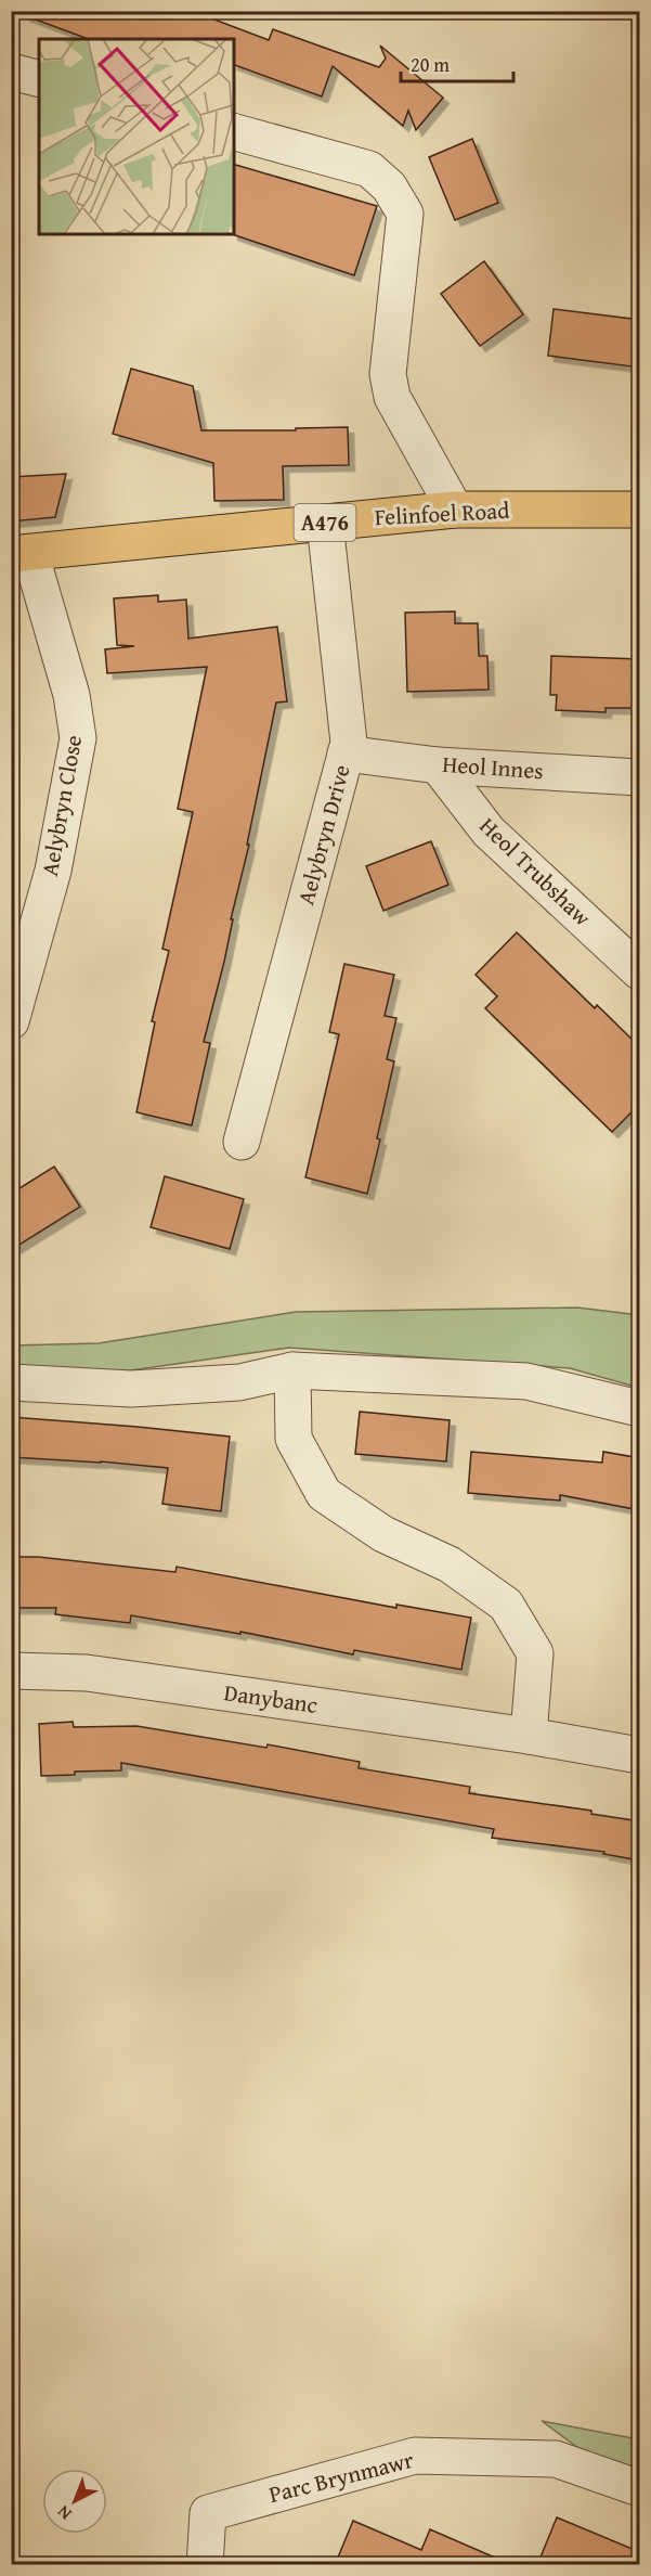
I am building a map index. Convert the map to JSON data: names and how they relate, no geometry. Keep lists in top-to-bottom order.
{
  "streets": {
    "main road": ["Felinfoel Road", "A476"],
    "street": [
      "Heol Innes",
      "Aelybryn Close",
      "Aelybryn Drive",
      "Heol Trubshaw",
      "Danybanc",
      "Parc Brynmawr"
    ]
  },
  "crossings": [
    ["Felinfoel Road", "Aelybryn Close"],
    ["Felinfoel Road", "Aelybryn Drive"],
    ["Heol Innes", "Aelybryn Drive"],
    ["Heol Innes", "Heol Trubshaw"]
  ],
  "scale_bar": "20 m",
  "north": "bottom left"
}
